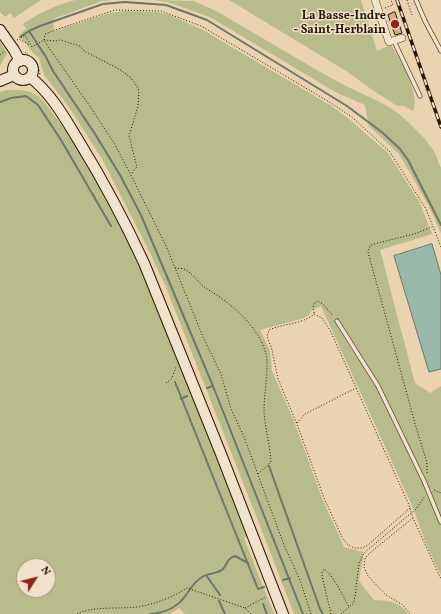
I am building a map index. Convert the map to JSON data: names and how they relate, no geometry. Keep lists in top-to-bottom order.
{
  "places": ["La Basse-Indre - Saint-Herblain"],
  "north": "top right"
}
